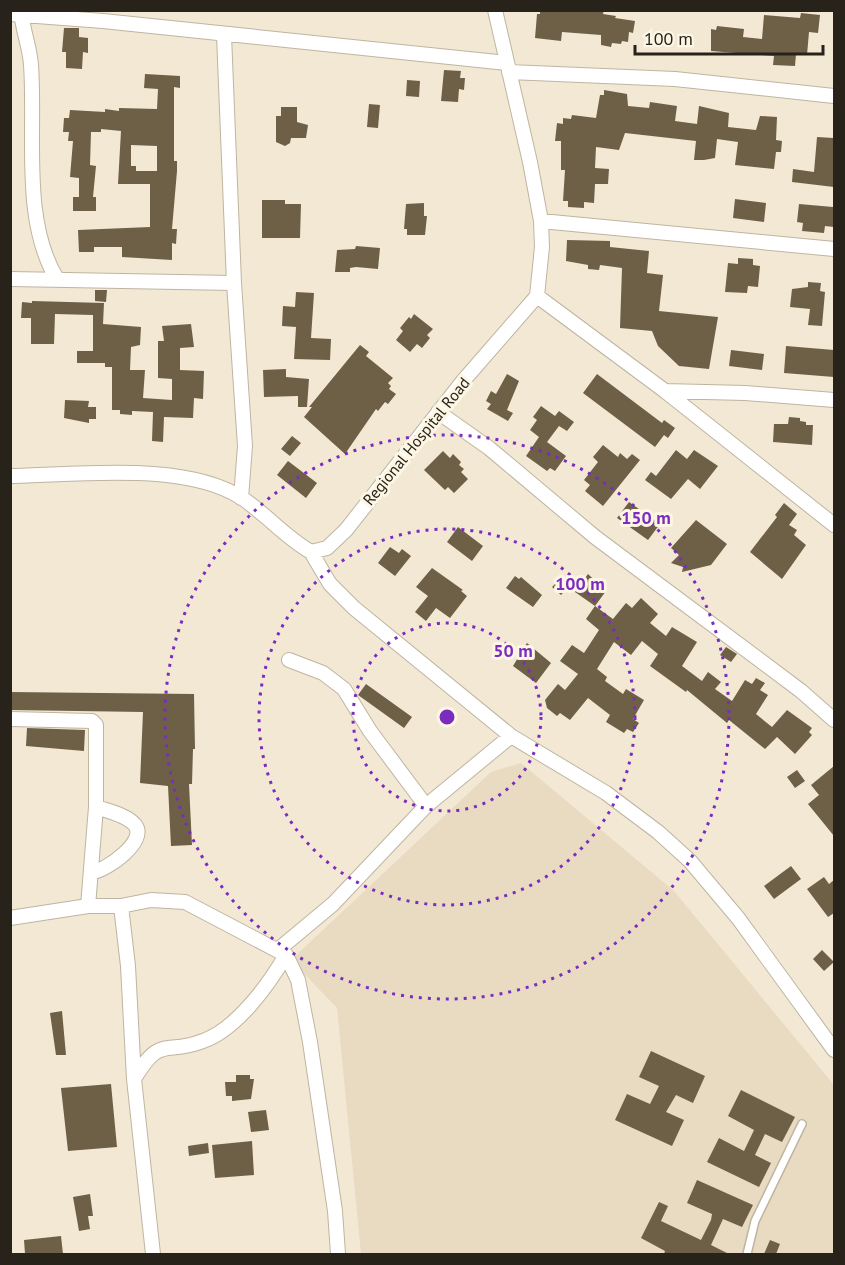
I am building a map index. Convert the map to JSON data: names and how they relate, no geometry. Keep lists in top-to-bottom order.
{
  "streets": {
    "street": ["Regional Hospital Road"]
  },
  "scale_bar": "100 m",
  "rings": ["150 m", "100 m", "50 m"]
}
